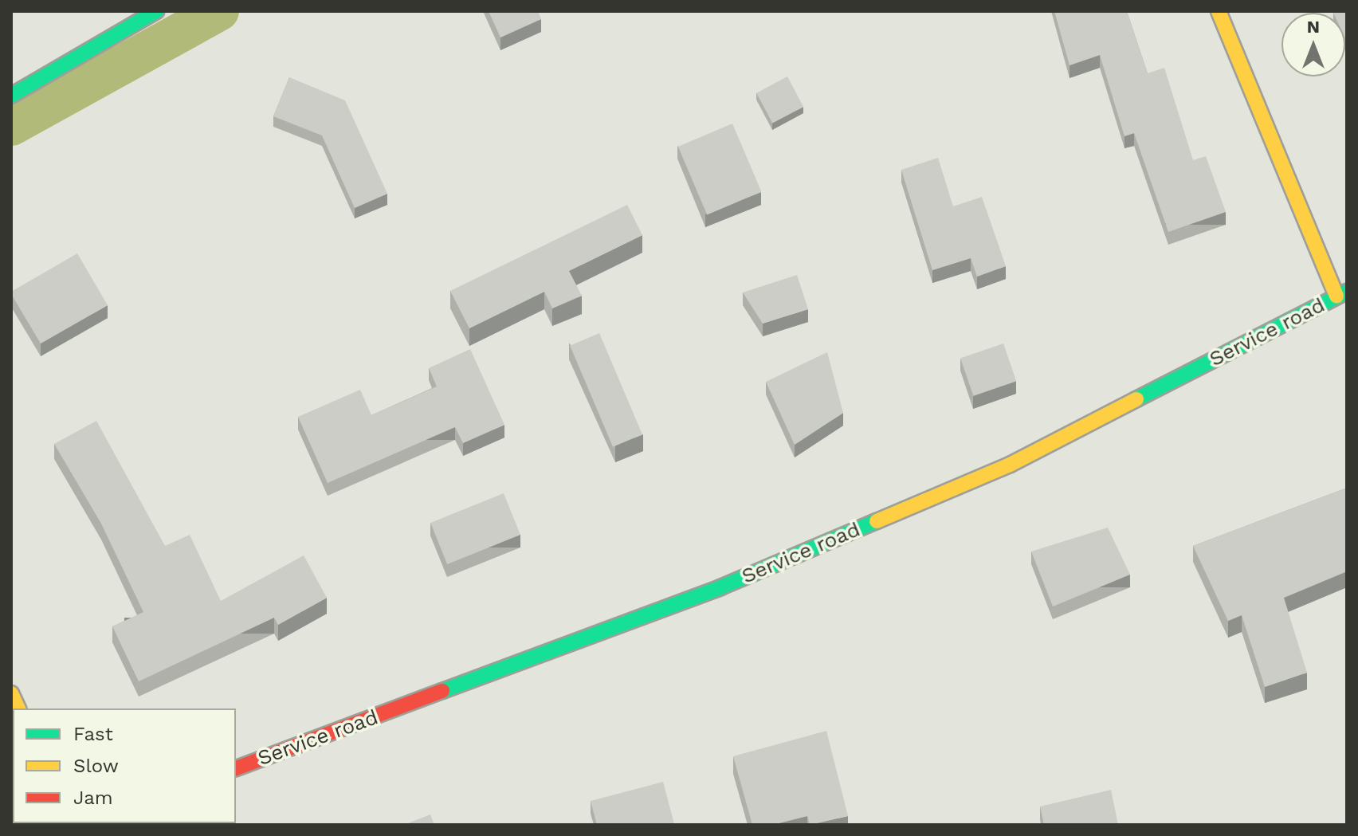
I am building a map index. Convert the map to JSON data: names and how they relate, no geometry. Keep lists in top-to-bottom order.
{
  "streets": {
    "main road": ["Service road"]
  },
  "legend": ["Fast", "Slow", "Jam"],
  "north": "top"
}
